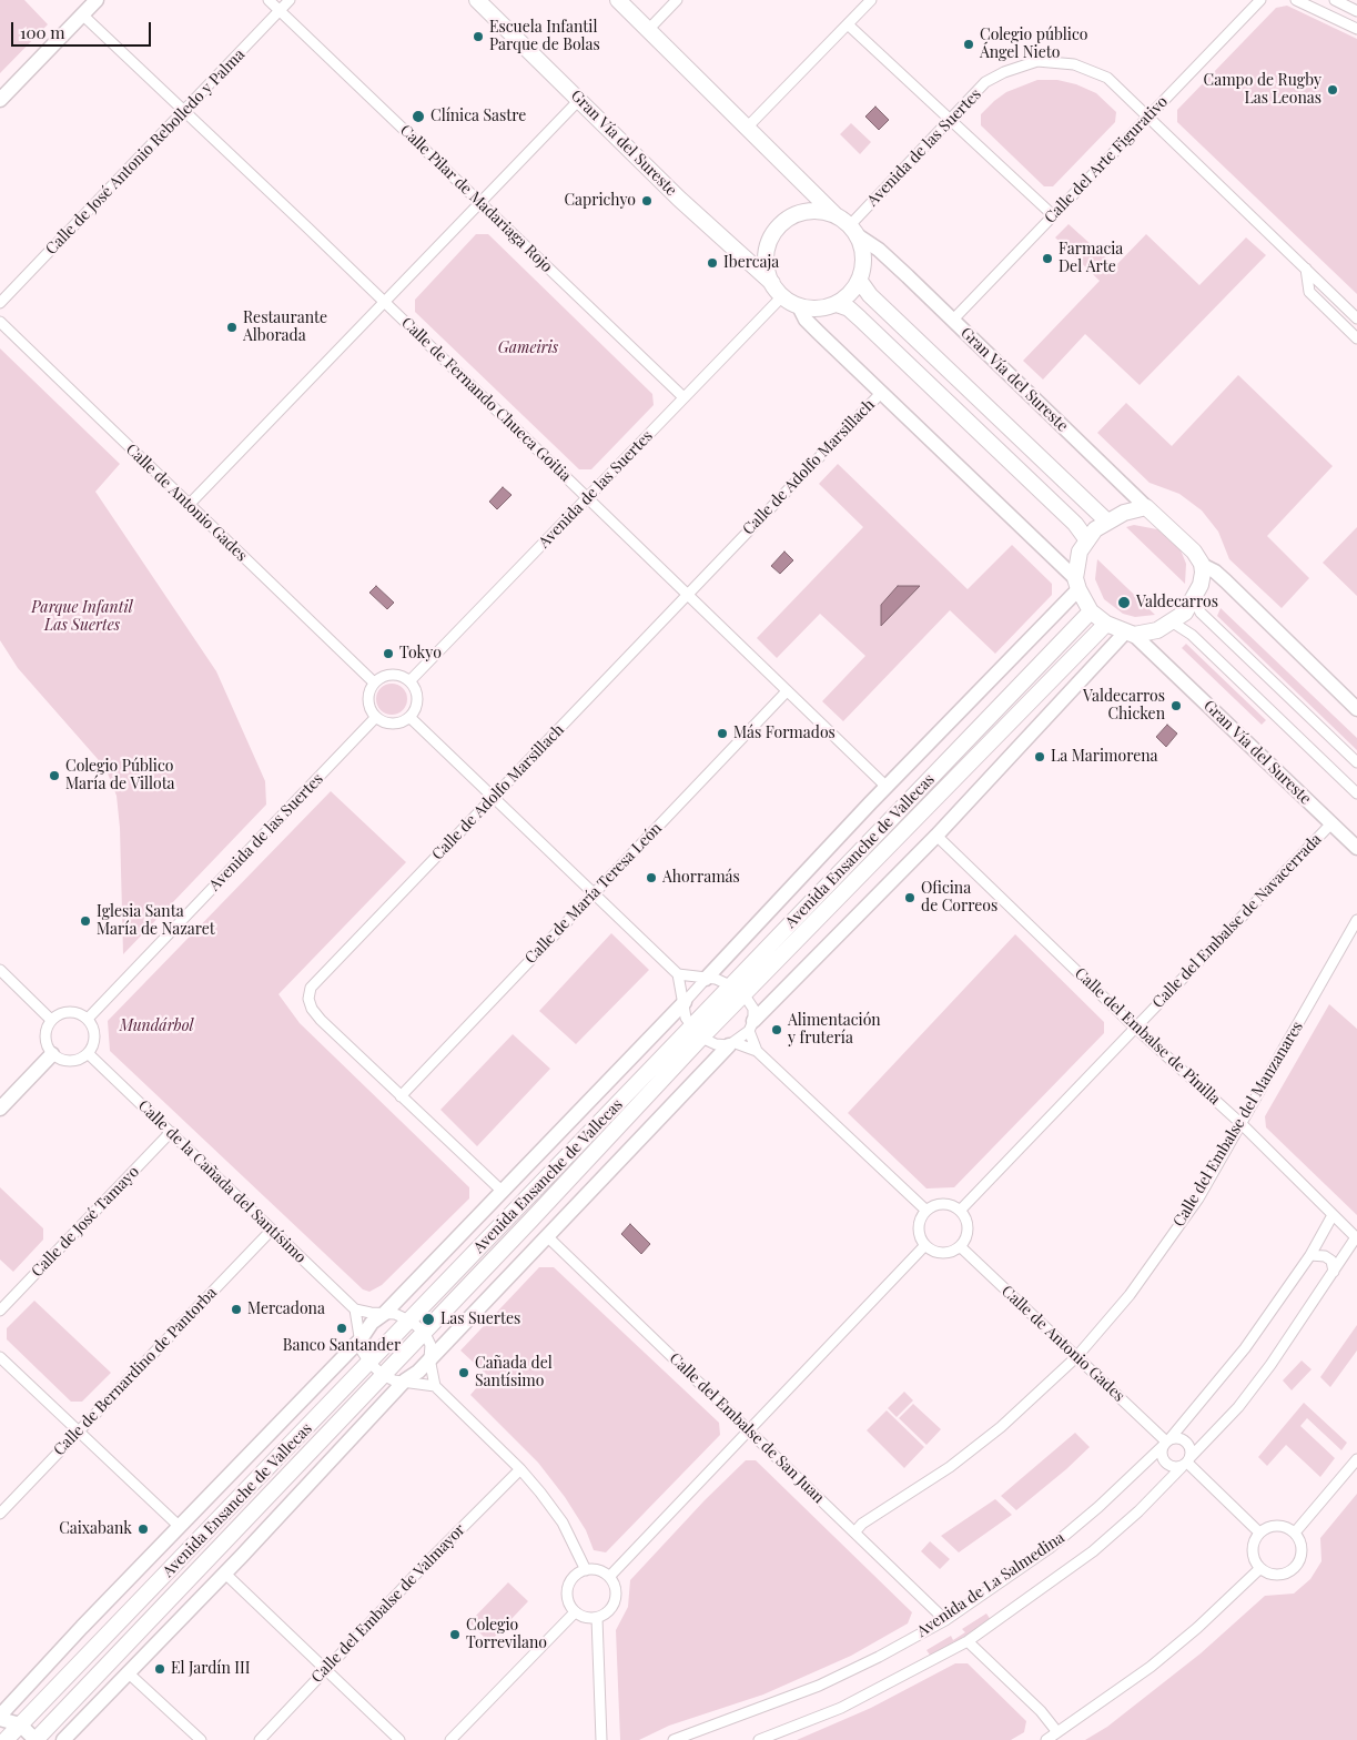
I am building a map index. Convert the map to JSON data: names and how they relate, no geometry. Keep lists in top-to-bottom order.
{
  "streets": {
    "main road": ["Gran Vía del Sureste", "Avenida Ensanche de Vallecas"],
    "street": [
      "Avenida de las Suertes",
      "Calle de José Antonio Rebolledo y Palma",
      "Calle del Arte Figurativo",
      "Calle Pilar de Madariaga Rojo",
      "Calle de Fernando Chueca Goitia",
      "Calle de Adolfo Marsillach",
      "Calle de Antonio Gades",
      "Calle de María Teresa León",
      "Calle del Embalse de Navacerrada",
      "Calle del Embalse de Pinilla",
      "Calle del Embalse del Manzanares",
      "Calle de la Cañada del Santísimo",
      "Calle de José Tamayo",
      "Calle de Bernardino de Pantorba",
      "Calle del Embalse de San Juan",
      "Avenida de La Salmedina",
      "Calle del Embalse de Valmayor"
    ]
  },
  "crossings": [
    ["Gran Vía del Sureste", "Avenida de las Suertes"],
    ["Gran Vía del Sureste", "Calle del Arte Figurativo"],
    ["Gran Vía del Sureste", "Avenida Ensanche de Vallecas"],
    ["Gran Vía del Sureste", "Calle del Embalse de Navacerrada"],
    ["Avenida de las Suertes", "Calle del Arte Figurativo"],
    ["Avenida de las Suertes", "Calle Pilar de Madariaga Rojo"],
    ["Avenida de las Suertes", "Calle de Fernando Chueca Goitia"],
    ["Avenida de las Suertes", "Calle de Antonio Gades"],
    ["Avenida de las Suertes", "Calle de la Cañada del Santísimo"],
    ["Calle de José Antonio Rebolledo y Palma", "Calle Pilar de Madariaga Rojo"],
    ["Calle de José Antonio Rebolledo y Palma", "Calle de Fernando Chueca Goitia"],
    ["Calle de Fernando Chueca Goitia", "Calle de Adolfo Marsillach"],
    ["Calle de Fernando Chueca Goitia", "Avenida Ensanche de Vallecas"],
    ["Calle de Fernando Chueca Goitia", "Calle de María Teresa León"],
    ["Calle de Adolfo Marsillach", "Avenida Ensanche de Vallecas"],
    ["Calle de Adolfo Marsillach", "Calle de María Teresa León"],
    ["Calle de Antonio Gades", "Calle del Embalse de Navacerrada"],
    ["Calle de Antonio Gades", "Calle del Embalse del Manzanares"],
    ["Calle de Antonio Gades", "Avenida de La Salmedina"],
    ["Calle del Embalse de Navacerrada", "Calle del Embalse de Pinilla"],
    ["Calle del Embalse de Pinilla", "Calle del Embalse del Manzanares"],
    ["Calle del Embalse de Pinilla", "Avenida de La Salmedina"],
    ["Calle del Embalse del Manzanares", "Calle del Embalse de San Juan"],
    ["Calle de la Cañada del Santísimo", "Calle de José Tamayo"],
    ["Calle de la Cañada del Santísimo", "Calle de Bernardino de Pantorba"],
    ["Calle del Embalse de San Juan", "Avenida de La Salmedina"]
  ],
  "parks": ["Gameiris", "Parque Infantil Las Suertes", "Mundárbol"],
  "places": [
    "Escuela Infantil Parque de Bolas",
    "Colegio público Ángel Nieto",
    "Campo de Rugby Las Leonas",
    "Clínica Sastre",
    "Caprichyo",
    "Farmacia Del Arte",
    "Ibercaja",
    "Restaurante Alborada",
    "Valdecarros",
    "Tokyo",
    "Valdecarros Chicken",
    "Más Formados",
    "La Marimorena",
    "Colegio Público María de Villota",
    "Ahorramás",
    "Oficina de Correos",
    "Iglesia Santa María de Nazaret",
    "Alimentación y frutería",
    "Mercadona",
    "Las Suertes",
    "Banco Santander",
    "Cañada del Santísimo",
    "Caixabank",
    "Colegio Torrevilano",
    "El Jardín III"
  ],
  "scale_bar": "100 m"
}
